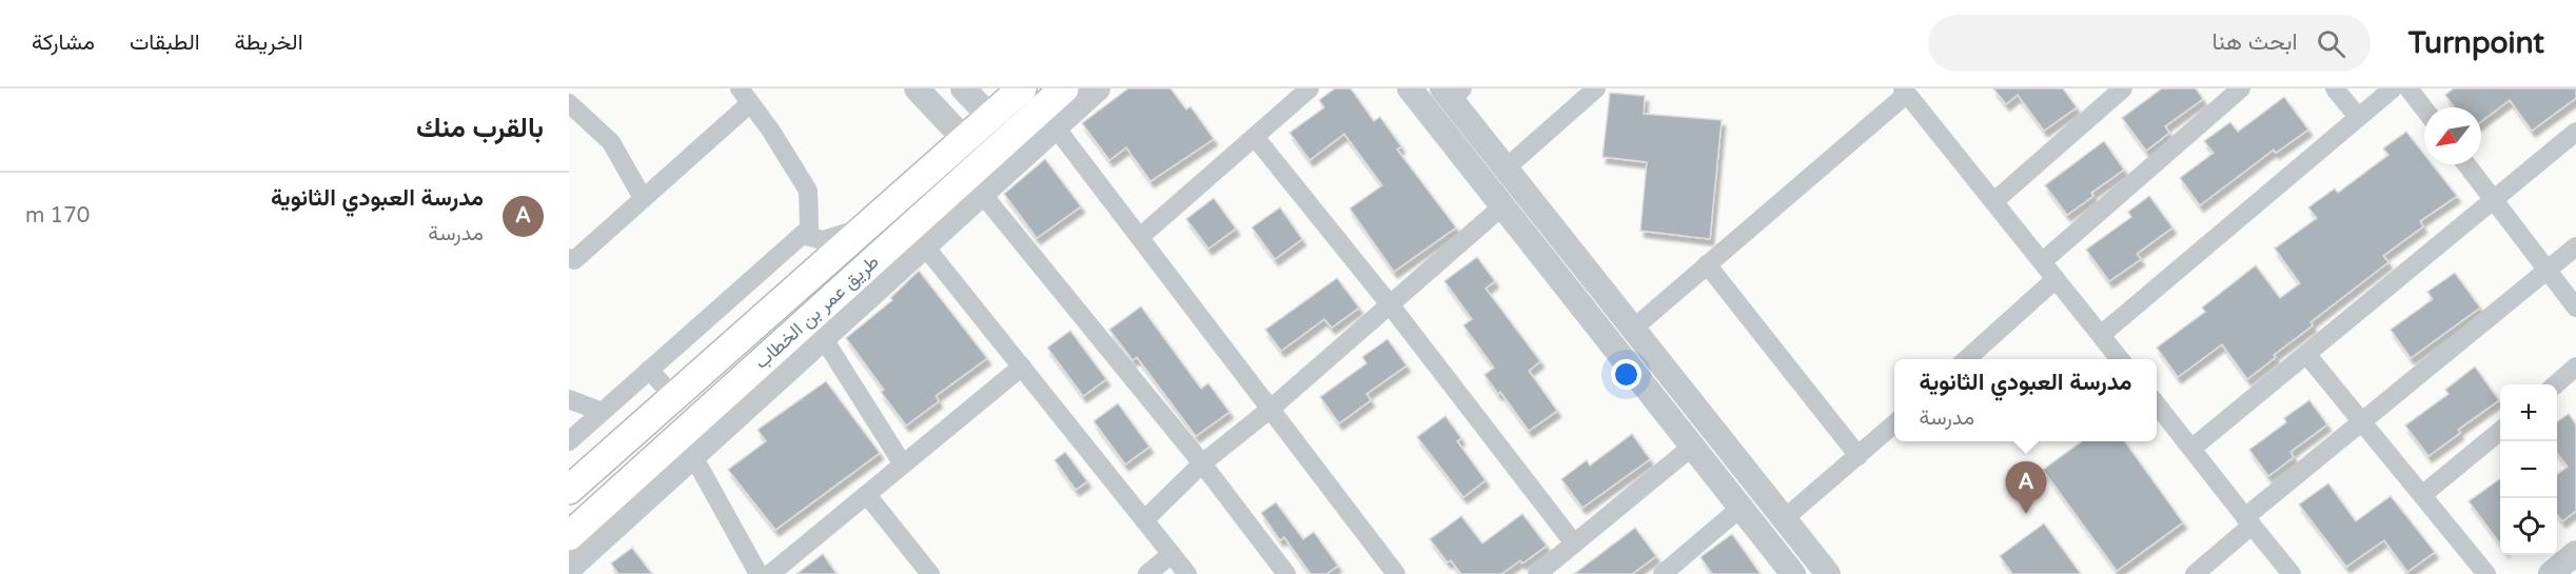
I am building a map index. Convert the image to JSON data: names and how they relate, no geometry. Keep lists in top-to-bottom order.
{
  "streets": {
    "main road": ["طريق عمر بن الخطاب"]
  },
  "north": "bottom left",
  "page": {
    "header": "Turnpoint",
    "search": "ابحث هنا",
    "nav": ["الخريطة", "الطبقات", "مشاركة"],
    "heading": "بالقرب منك",
    "list": [
      {
        "mark": "A",
        "name": "مدرسة العبودي الثانوية",
        "note": "مدرسة",
        "value": "170 m"
      }
    ],
    "popup": ["مدرسة العبودي الثانوية", "مدرسة"],
    "map_buttons": ["+", "−"],
    "pins": "A"
  }
}
